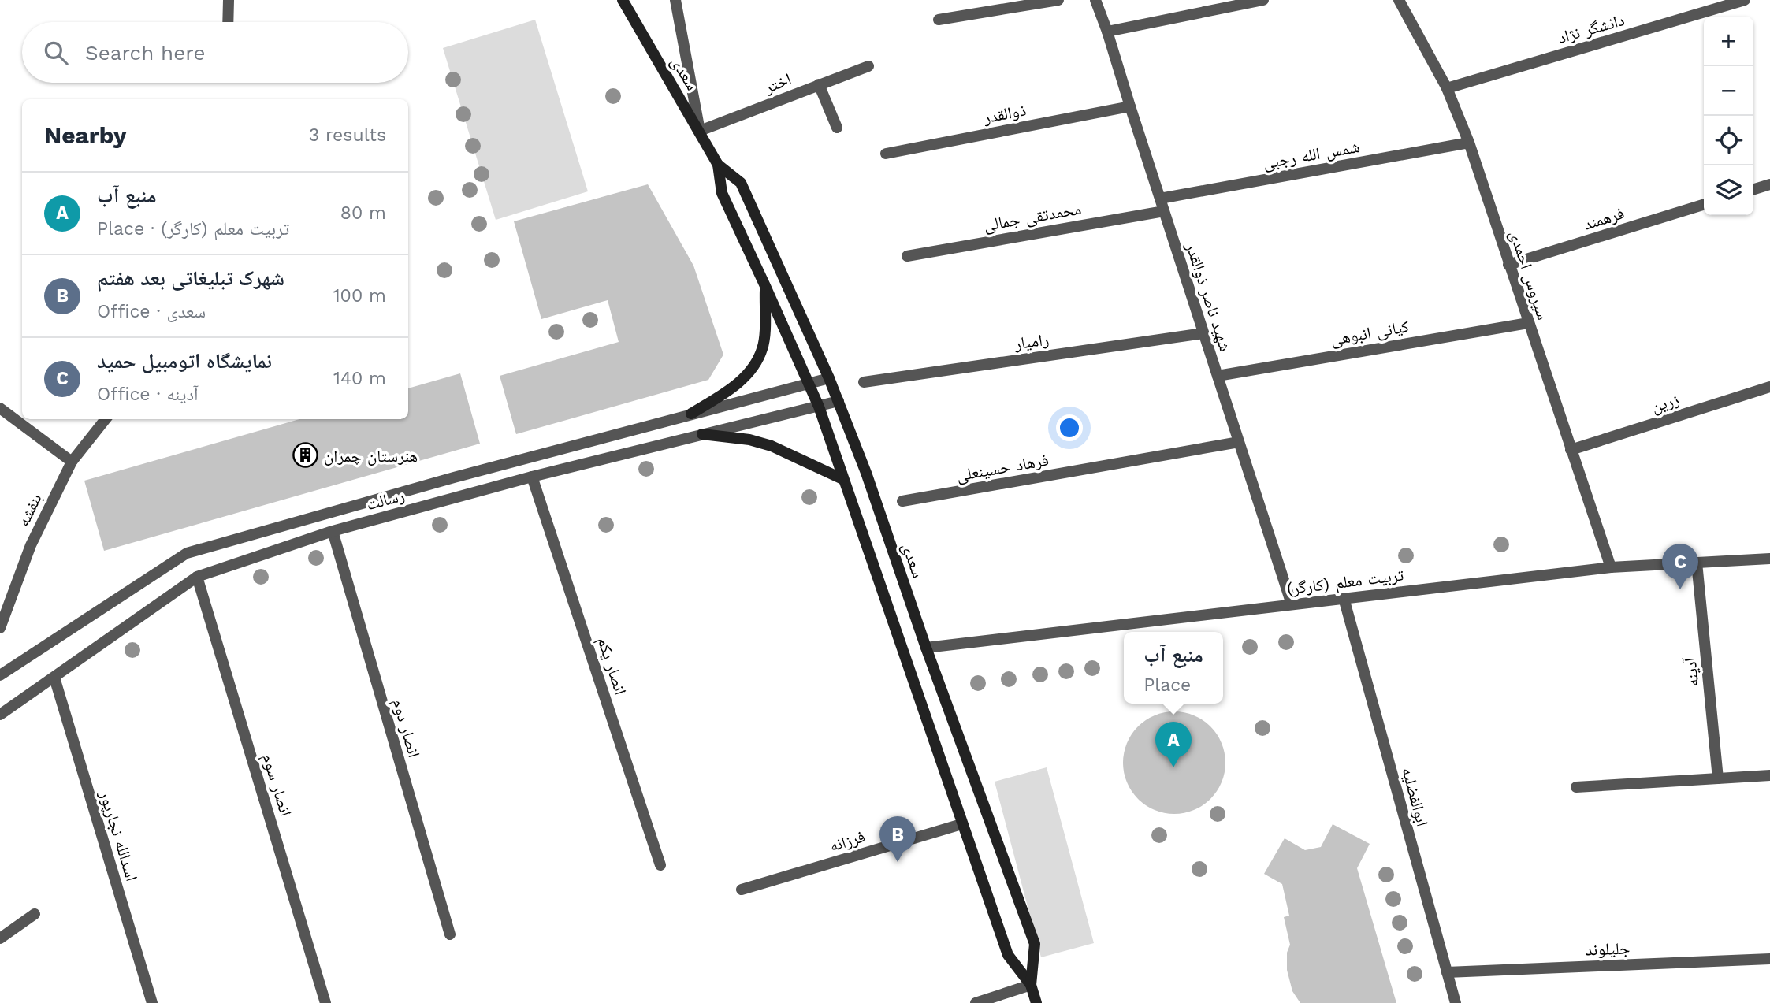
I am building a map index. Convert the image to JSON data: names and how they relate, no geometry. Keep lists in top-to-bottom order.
{
  "streets": {
    "main road": ["سعدی"],
    "street": [
      "دانشگر نژاد",
      "اختر",
      "ذوالقدر",
      "شمس الله رجبی",
      "محمدتقی جمالی",
      "فرهمند",
      "سیروس احمدی",
      "شهید ناصر ذوالقدر",
      "کیانی انبوهی",
      "رامیار",
      "زرین",
      "فرهاد حسینعلی",
      "رسالت",
      "بنفشه",
      "تربیت معلم (کارگر)",
      "انصار یکم",
      "آدینه",
      "انصار دوم",
      "انصار سوم",
      "ابوالفضلیه",
      "اسدالله نجارپور",
      "فرزانه",
      "جلیلوند"
    ]
  },
  "crossings": [
    ["دانشگر نژاد", "سیروس احمدی"],
    ["سعدی", "اختر"],
    ["سعدی", "رسالت"],
    ["سعدی", "تربیت معلم (کارگر)"],
    ["سعدی", "فرزانه"],
    ["ذوالقدر", "شهید ناصر ذوالقدر"],
    ["شمس الله رجبی", "سیروس احمدی"],
    ["شمس الله رجبی", "شهید ناصر ذوالقدر"],
    ["محمدتقی جمالی", "شهید ناصر ذوالقدر"],
    ["فرهمند", "سیروس احمدی"],
    ["سیروس احمدی", "کیانی انبوهی"],
    ["سیروس احمدی", "زرین"],
    ["سیروس احمدی", "تربیت معلم (کارگر)"],
    ["شهید ناصر ذوالقدر", "کیانی انبوهی"],
    ["شهید ناصر ذوالقدر", "رامیار"],
    ["شهید ناصر ذوالقدر", "فرهاد حسینعلی"],
    ["شهید ناصر ذوالقدر", "تربیت معلم (کارگر)"],
    ["رسالت", "انصار یکم"],
    ["رسالت", "انصار دوم"],
    ["رسالت", "انصار سوم"],
    ["رسالت", "اسدالله نجارپور"],
    ["تربیت معلم (کارگر)", "آدینه"],
    ["تربیت معلم (کارگر)", "ابوالفضلیه"],
    ["ابوالفضلیه", "جلیلوند"]
  ],
  "places": {
    "building": ["هنرستان چمران"]
  },
  "page": {
    "map_buttons": ["+", "−"],
    "search": "Search here",
    "heading": ["Nearby", "3 results"],
    "list": [
      {
        "mark": "A",
        "name": "منبع آب",
        "note": "Place · تربیت معلم (کارگر)",
        "value": "80 m"
      },
      {
        "mark": "B",
        "name": "شهرک تبلیغاتی بعد هفتم",
        "note": "Office · سعدی",
        "value": "100 m"
      },
      {
        "mark": "C",
        "name": "نمایشگاه اتومبیل حمید",
        "note": "Office · آدینه",
        "value": "140 m"
      }
    ],
    "pins": ["C", "A", "B"],
    "popup": ["منبع آب", "Place"]
  }
}
